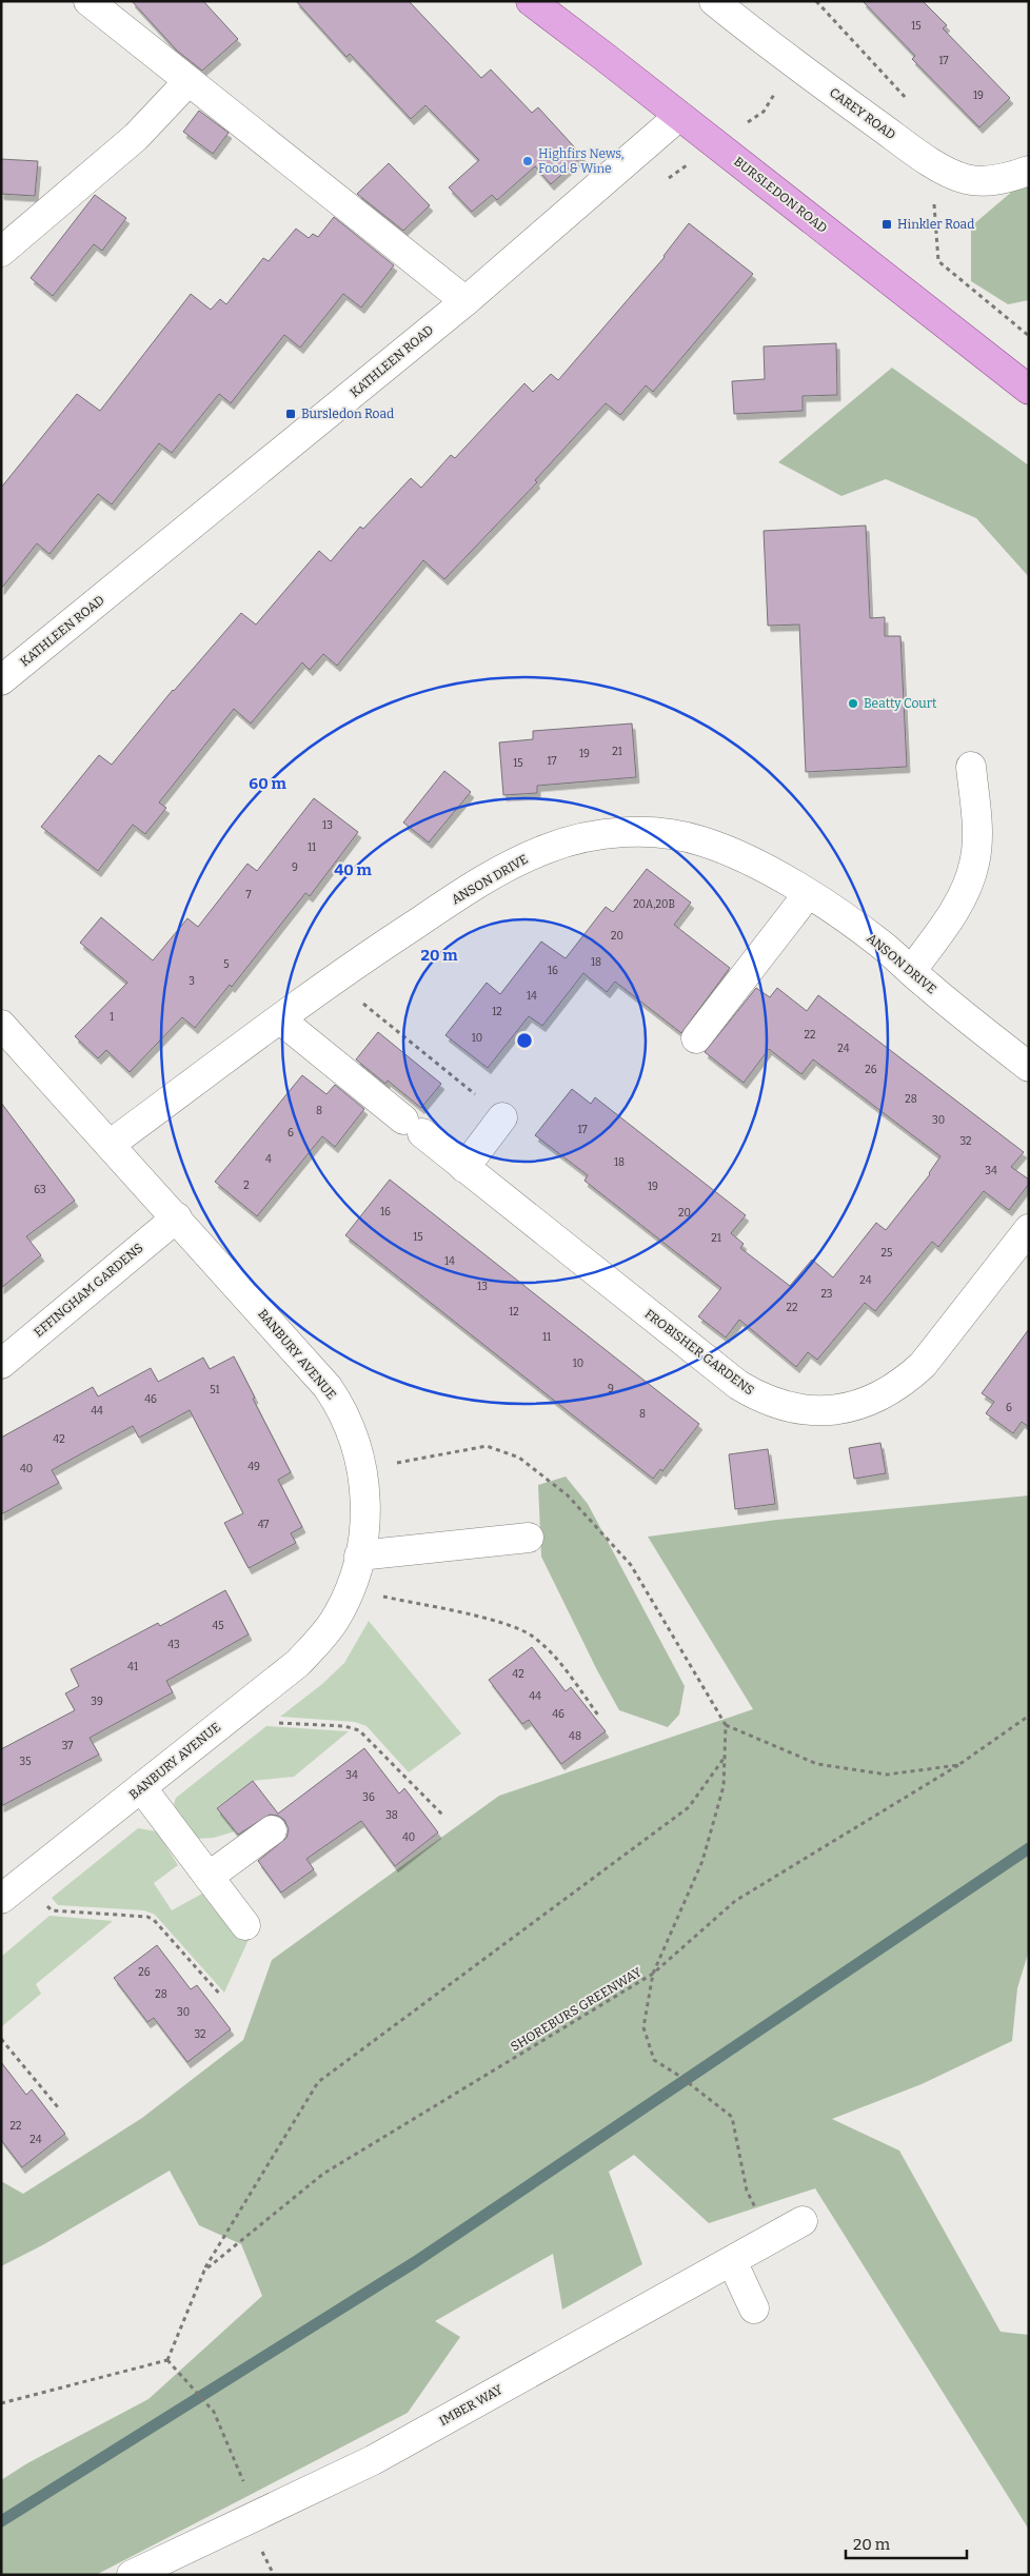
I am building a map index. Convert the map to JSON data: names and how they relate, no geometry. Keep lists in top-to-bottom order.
{
  "streets": {
    "main road": ["BURSLEDON ROAD"],
    "street": [
      "CAREY ROAD",
      "KATHLEEN ROAD",
      "ANSON DRIVE",
      "EFFINGHAM GARDENS",
      "FROBISHER GARDENS",
      "BANBURY AVENUE",
      "IMBER WAY"
    ],
    "path": ["SHOREBURS GREENWAY"]
  },
  "crossings": [
    ["BURSLEDON ROAD", "KATHLEEN ROAD"],
    ["ANSON DRIVE", "FROBISHER GARDENS"],
    ["ANSON DRIVE", "BANBURY AVENUE"],
    ["EFFINGHAM GARDENS", "BANBURY AVENUE"]
  ],
  "places": {
    "other": ["Highfirs News, Food & Wine", "Beatty Court"],
    "transit": ["Hinkler Road", "Bursledon Road"]
  },
  "house_numbers": [
    "15",
    "17",
    "19",
    "21",
    "19",
    "17",
    "15",
    "13",
    "11",
    "9",
    "7",
    "20A,20B",
    "20",
    "18",
    "5",
    "16",
    "3",
    "14",
    "12",
    "1",
    "22",
    "10",
    "24",
    "26",
    "28",
    "8",
    "30",
    "17",
    "6",
    "32",
    "4",
    "18",
    "34",
    "2",
    "19",
    "63",
    "16",
    "20",
    "15",
    "21",
    "25",
    "14",
    "24",
    "13",
    "23",
    "22",
    "12",
    "11",
    "10",
    "9",
    "51",
    "46",
    "6",
    "44",
    "8",
    "42",
    "49",
    "40",
    "47",
    "45",
    "43",
    "41",
    "42",
    "44",
    "39",
    "46",
    "48",
    "37",
    "35",
    "34",
    "36",
    "38",
    "40",
    "26",
    "28",
    "30",
    "32",
    "22",
    "24"
  ],
  "scale_bar": "20 m",
  "rings": ["60 m", "40 m", "20 m"]
}
